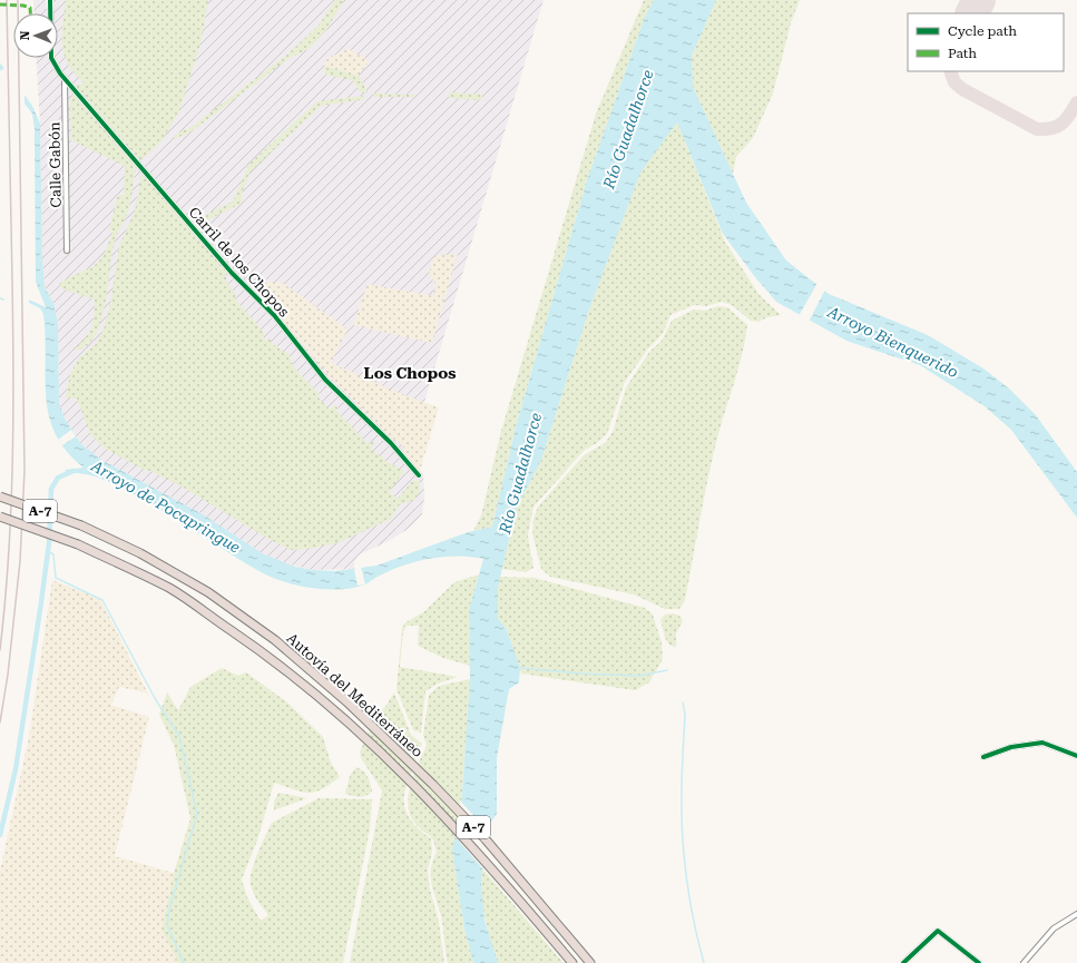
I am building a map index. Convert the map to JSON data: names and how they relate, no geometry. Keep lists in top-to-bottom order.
{
  "streets": {
    "highway": ["A-7", "Autovía del Mediterráneo"],
    "street": ["Calle Gabón", "Carril de los Chopos"]
  },
  "crossings": [
    ["Calle Gabón", "Carril de los Chopos"]
  ],
  "districts": ["Los Chopos"],
  "water": ["Río Guadalhorce", "Arroyo Bienquerido", "Arroyo de Pocapringue"],
  "legend": ["Cycle path", "Path"],
  "north": "left"
}
